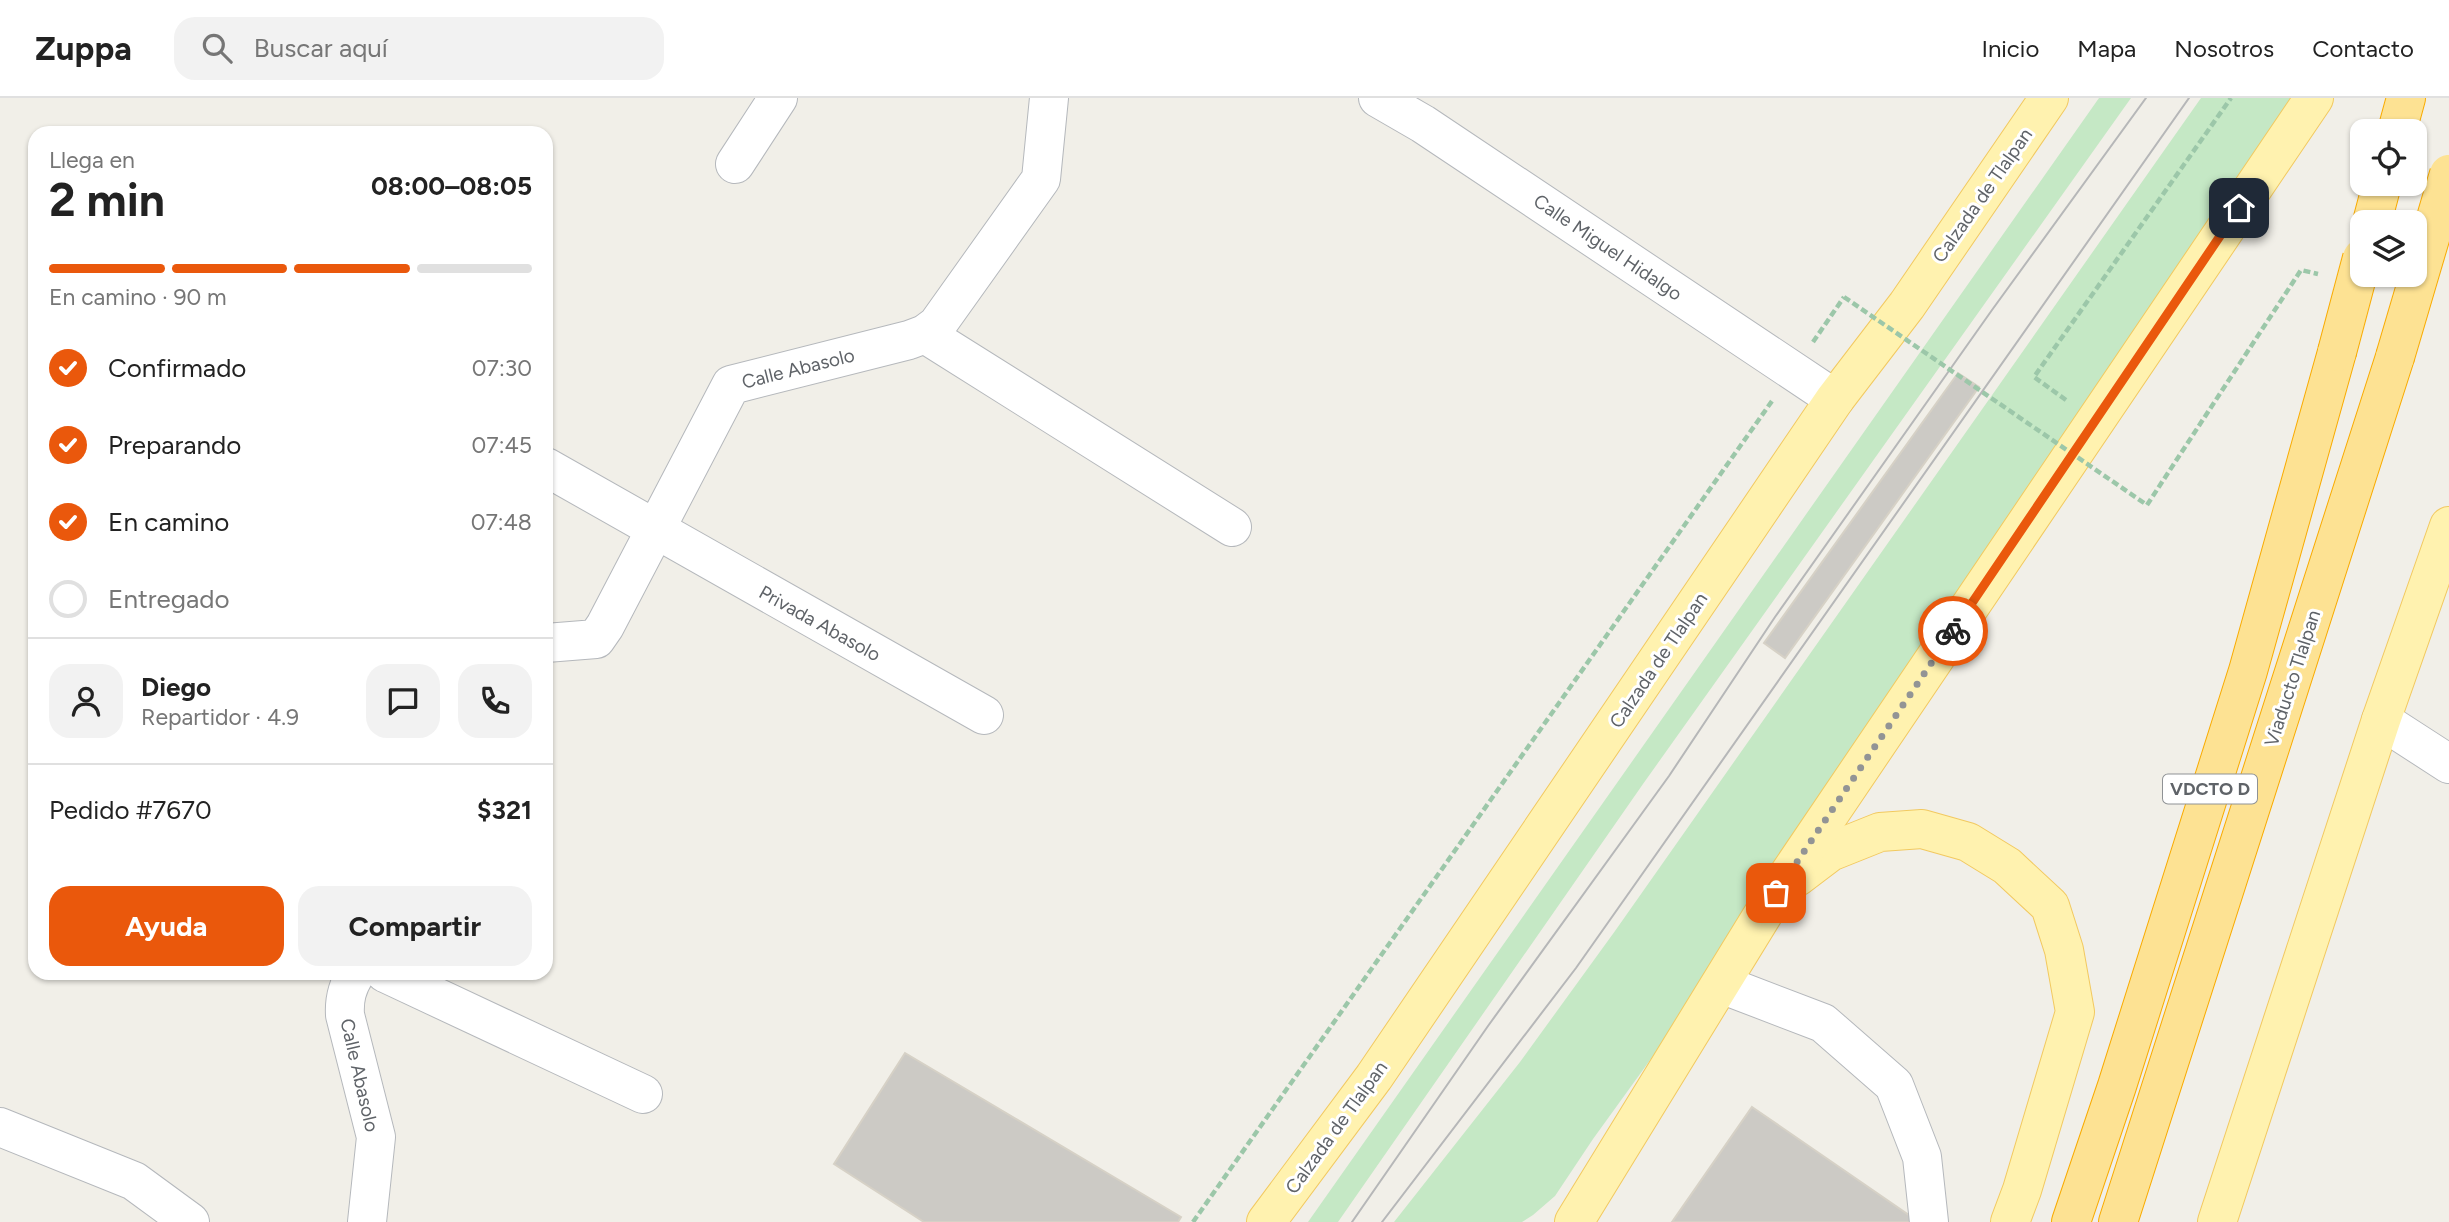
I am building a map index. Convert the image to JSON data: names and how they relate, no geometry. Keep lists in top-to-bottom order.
{
  "streets": {
    "highway": ["Viaducto Tlalpan", "VDCTO D"],
    "main road": ["Calzada de Tlalpan"],
    "street": ["Calle Miguel Hidalgo", "Calle Abasolo", "Privada Abasolo"]
  },
  "crossings": [
    ["Calzada de Tlalpan", "Calle Miguel Hidalgo"],
    ["Calle Abasolo", "Privada Abasolo"]
  ],
  "page": {
    "header": "Zuppa",
    "search": "Buscar aquí",
    "nav": [
      "Inicio",
      "Mapa",
      "Nosotros",
      "Contacto"
    ],
    "heading": ["2 min", "Llega en", "08:00–08:05"],
    "panel": [
      "Diego",
      "Repartidor · 4.9",
      "Pedido #7670",
      "$321"
    ],
    "bar": "En camino · 90 m",
    "list": [
      ["Confirmado", "07:30"],
      ["Preparando", "07:45"],
      ["En camino", "07:48"],
      "Entregado"
    ],
    "buttons": ["Ayuda", "Compartir"]
  }
}
